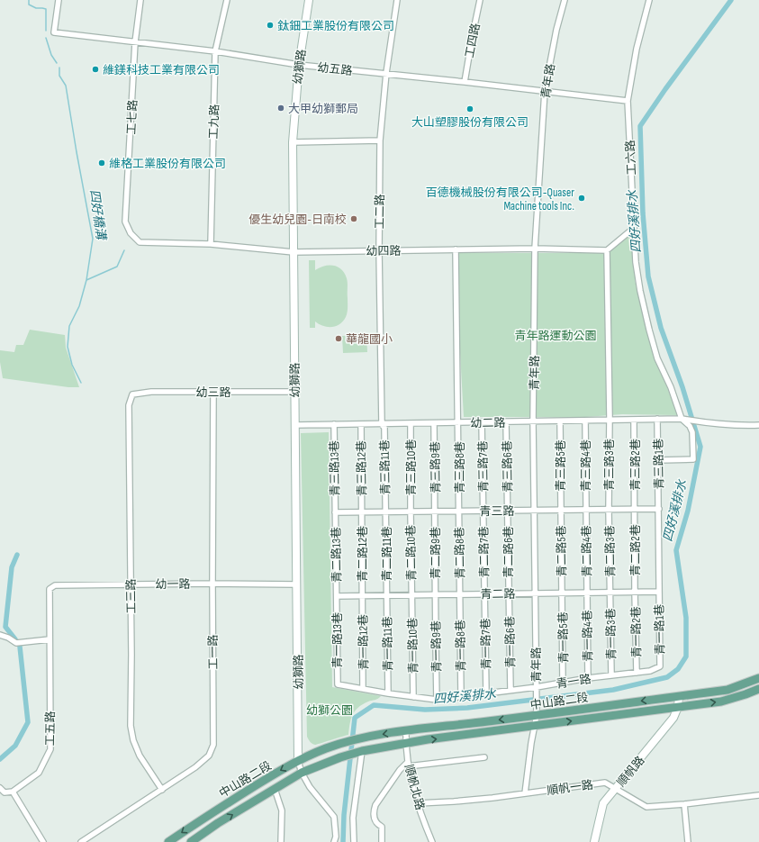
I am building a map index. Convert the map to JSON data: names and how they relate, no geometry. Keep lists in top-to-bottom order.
{
  "streets": {
    "main road": ["中山路二段"],
    "street": [
      "工四路",
      "幼獅路",
      "幼五路",
      "青年路",
      "工七路",
      "工九路",
      "工六路",
      "工二路",
      "幼四路",
      "幼三路",
      "幼二路",
      "青三路1巷",
      "青三路3巷",
      "青三路2巷",
      "青三路5巷",
      "青三路4巷",
      "青三路7巷",
      "青三路6巷",
      "青三路11巷",
      "青三路10巷",
      "青三路9巷",
      "青三路8巷",
      "青三路13巷",
      "青三路12巷",
      "青三路",
      "青二路2巷",
      "青二路5巷",
      "青二路4巷",
      "青二路3巷",
      "青二路7巷",
      "青二路6巷",
      "青二路10巷",
      "青二路9巷",
      "青二路8巷",
      "青二路12巷",
      "青二路11巷",
      "青二路13巷",
      "幼一路",
      "青二路",
      "工三路",
      "青一路1巷",
      "青一路2巷",
      "青一路3巷",
      "青一路4巷",
      "青一路5巷",
      "青一路13巷",
      "青一路12巷",
      "青一路6巷",
      "青一路11巷",
      "青一路7巷",
      "青一路10巷",
      "青一路8巷",
      "青一路9巷",
      "工一路",
      "青一路",
      "工五路",
      "順帆路",
      "順帆北路",
      "順帆一路"
    ]
  },
  "crossings": [
    ["工四路", "幼五路"],
    ["幼獅路", "幼五路"],
    ["幼獅路", "幼四路"],
    ["幼獅路", "幼三路"],
    ["幼獅路", "幼二路"],
    ["幼獅路", "幼一路"],
    ["幼獅路", "中山路二段"],
    ["幼五路", "青年路"],
    ["幼五路", "工七路"],
    ["幼五路", "工九路"],
    ["幼五路", "工六路"],
    ["幼五路", "工二路"],
    ["青年路", "幼四路"],
    ["青年路", "幼二路"],
    ["青年路", "青三路"],
    ["青年路", "青二路"],
    ["青年路", "青一路"],
    ["青年路", "中山路二段"],
    ["青年路", "順帆一路"],
    ["工七路", "幼四路"],
    ["工九路", "幼四路"],
    ["工六路", "幼二路"],
    ["工六路", "青三路1巷"],
    ["工二路", "幼四路"],
    ["工二路", "幼二路"],
    ["工二路", "青三路11巷"],
    ["幼四路", "青三路3巷"],
    ["幼四路", "青三路8巷"],
    ["幼三路", "工三路"],
    ["幼三路", "工一路"],
    ["幼二路", "青三路1巷"],
    ["幼二路", "青三路3巷"],
    ["幼二路", "青三路2巷"],
    ["幼二路", "青三路5巷"],
    ["幼二路", "青三路4巷"],
    ["幼二路", "青三路7巷"],
    ["幼二路", "青三路6巷"],
    ["幼二路", "青三路11巷"],
    ["幼二路", "青三路10巷"],
    ["幼二路", "青三路9巷"],
    ["幼二路", "青三路8巷"],
    ["幼二路", "青三路13巷"],
    ["幼二路", "青三路12巷"],
    ["青三路1巷", "青三路"],
    ["青三路1巷", "青二路"],
    ["青三路1巷", "青一路1巷"],
    ["青三路3巷", "青三路"],
    ["青三路3巷", "青二路3巷"],
    ["青三路2巷", "青三路"],
    ["青三路2巷", "青二路2巷"],
    ["青三路5巷", "青三路"],
    ["青三路5巷", "青二路5巷"],
    ["青三路4巷", "青三路"],
    ["青三路4巷", "青二路4巷"],
    ["青三路7巷", "青三路"],
    ["青三路7巷", "青二路7巷"],
    ["青三路6巷", "青三路"],
    ["青三路6巷", "青二路6巷"],
    ["青三路11巷", "青三路"],
    ["青三路11巷", "青二路11巷"],
    ["青三路10巷", "青三路"],
    ["青三路10巷", "青二路10巷"],
    ["青三路9巷", "青三路"],
    ["青三路9巷", "青二路9巷"],
    ["青三路8巷", "青三路"],
    ["青三路8巷", "青二路8巷"],
    ["青三路13巷", "青三路"],
    ["青三路13巷", "青二路13巷"],
    ["青三路12巷", "青三路"],
    ["青三路12巷", "青二路12巷"],
    ["青三路", "青二路2巷"],
    ["青三路", "青二路5巷"],
    ["青三路", "青二路4巷"],
    ["青三路", "青二路3巷"],
    ["青三路", "青二路7巷"],
    ["青三路", "青二路6巷"],
    ["青三路", "青二路10巷"],
    ["青三路", "青二路9巷"],
    ["青三路", "青二路8巷"],
    ["青三路", "青二路12巷"],
    ["青三路", "青二路11巷"],
    ["青三路", "青二路13巷"],
    ["青二路2巷", "青二路"],
    ["青二路2巷", "青一路2巷"],
    ["青二路5巷", "青二路"],
    ["青二路5巷", "青一路5巷"],
    ["青二路4巷", "青二路"],
    ["青二路4巷", "青一路4巷"],
    ["青二路3巷", "青二路"],
    ["青二路3巷", "青一路3巷"],
    ["青二路7巷", "青二路"],
    ["青二路7巷", "青一路7巷"],
    ["青二路6巷", "青二路"],
    ["青二路6巷", "青一路6巷"],
    ["青二路10巷", "青二路"],
    ["青二路10巷", "青一路10巷"],
    ["青二路9巷", "青二路"],
    ["青二路9巷", "青一路9巷"],
    ["青二路8巷", "青二路"],
    ["青二路8巷", "青一路8巷"],
    ["青二路12巷", "青二路"],
    ["青二路12巷", "青一路12巷"],
    ["青二路11巷", "青二路"],
    ["青二路11巷", "青一路11巷"],
    ["青二路13巷", "青二路"],
    ["青二路13巷", "青一路13巷"],
    ["幼一路", "工三路"],
    ["幼一路", "工一路"],
    ["幼一路", "工五路"],
    ["青二路", "青一路1巷"],
    ["青二路", "青一路2巷"],
    ["青二路", "青一路3巷"],
    ["青二路", "青一路4巷"],
    ["青二路", "青一路5巷"],
    ["青二路", "青一路13巷"],
    ["青二路", "青一路12巷"],
    ["青二路", "青一路6巷"],
    ["青二路", "青一路11巷"],
    ["青二路", "青一路7巷"],
    ["青二路", "青一路10巷"],
    ["青二路", "青一路8巷"],
    ["青二路", "青一路9巷"],
    ["工三路", "工一路"],
    ["青一路1巷", "青一路"],
    ["青一路2巷", "青一路"],
    ["青一路3巷", "青一路"],
    ["青一路4巷", "青一路"],
    ["青一路5巷", "青一路"],
    ["青一路13巷", "青一路"],
    ["青一路12巷", "青一路"],
    ["青一路6巷", "青一路"],
    ["青一路11巷", "青一路"],
    ["青一路7巷", "青一路"],
    ["青一路10巷", "青一路"],
    ["青一路8巷", "青一路"],
    ["青一路9巷", "青一路"],
    ["中山路二段", "順帆路"],
    ["中山路二段", "順帆北路"],
    ["順帆路", "順帆一路"],
    ["順帆北路", "順帆一路"]
  ],
  "water": ["四好橋溝", "四好溪排水"],
  "parks": ["青年路運動公園", "幼獅公園"],
  "places": [
    "鈦鈿工業股份有限公司",
    "維鎂科技工業有限公司",
    "大甲幼獅郵局",
    "大山塑膠股份有限公司",
    "維格工業股份有限公司",
    "百德機械股份有限公司-Quaser Machine tools Inc.",
    "優生幼兒園-日南校",
    "華龍國小"
  ]
}
